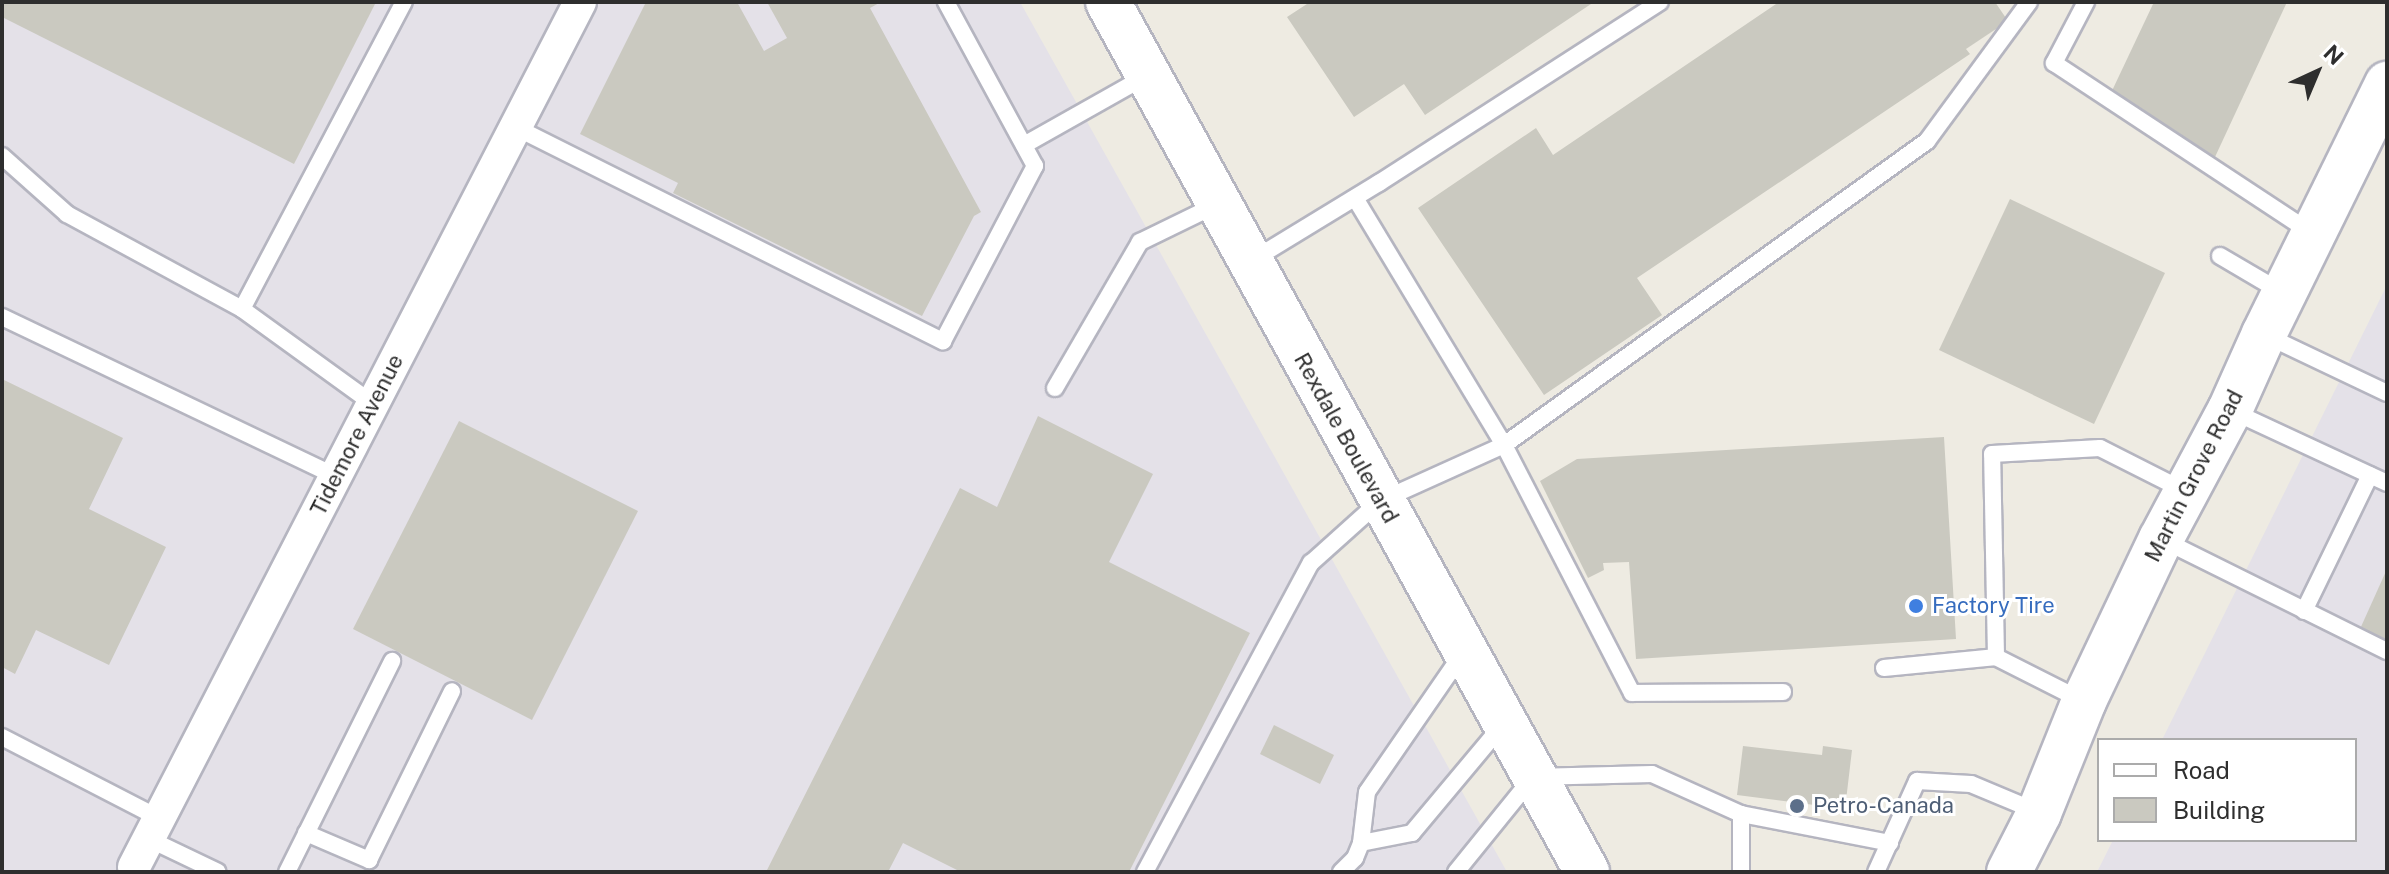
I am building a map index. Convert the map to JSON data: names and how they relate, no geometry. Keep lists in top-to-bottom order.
{
  "streets": {
    "main road": ["Rexdale Boulevard", "Martin Grove Road"],
    "street": ["Tidemore Avenue"]
  },
  "places": ["Factory Tire", "Petro-Canada"],
  "legend": ["Road", "Building"],
  "north": "top right"
}
